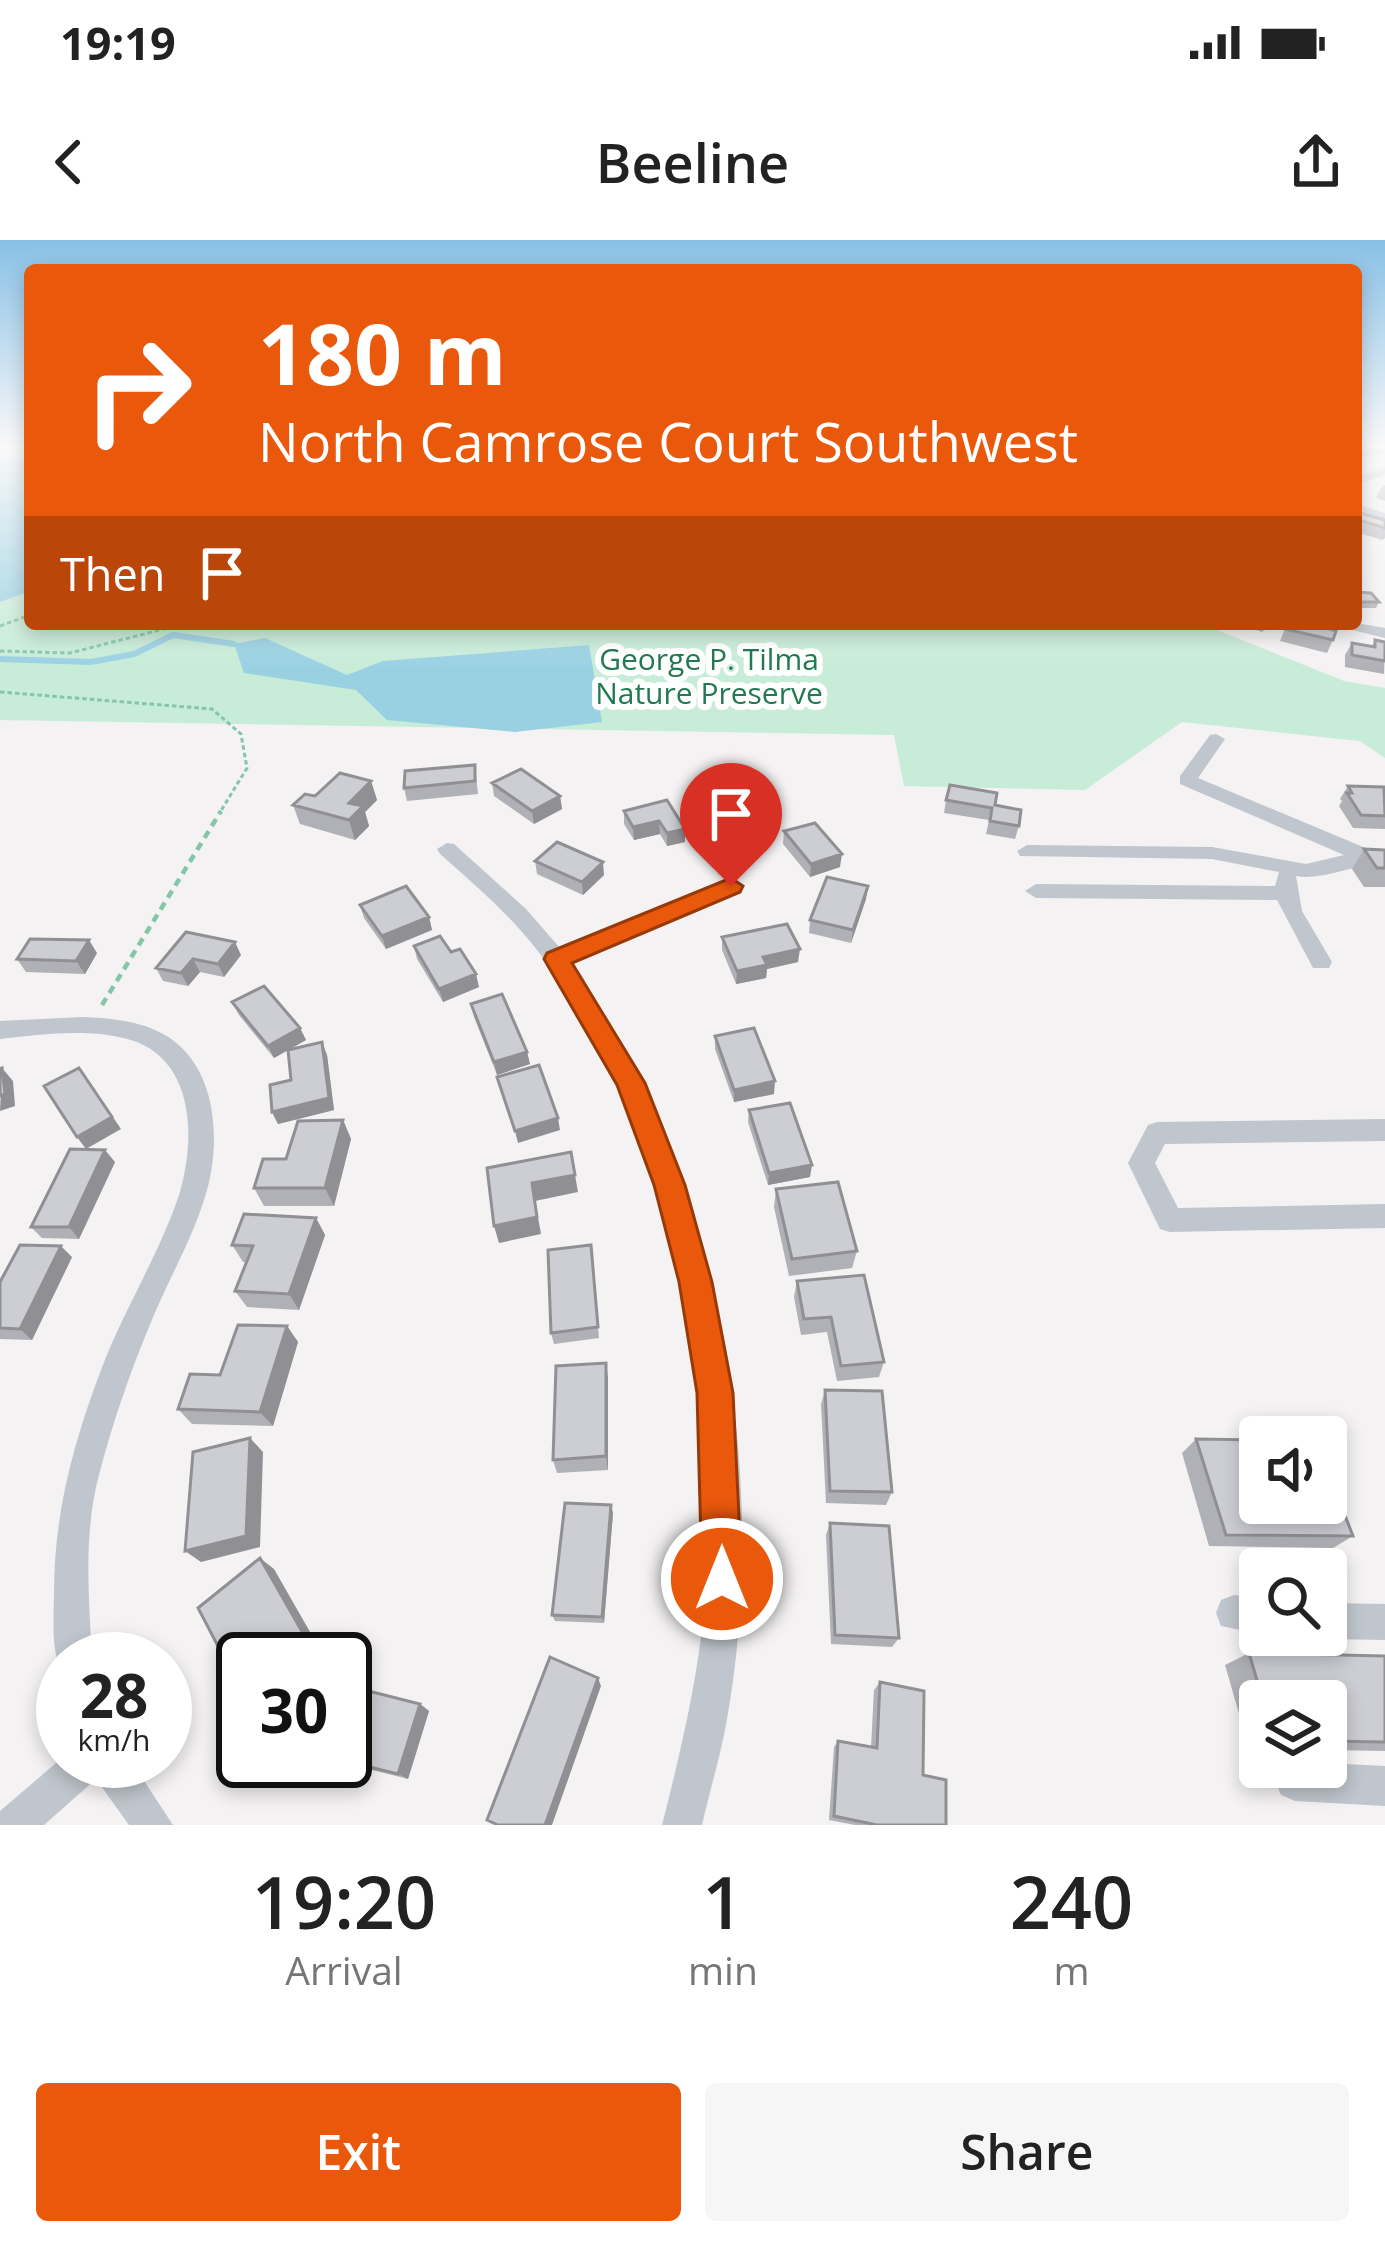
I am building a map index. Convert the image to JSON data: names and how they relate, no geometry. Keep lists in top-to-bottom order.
{
  "parks": ["George P. Tilma Nature Preserve"],
  "page": {
    "status": "19:19",
    "header": "Beeline",
    "turn": ["180 m", "North Camrose Court Southwest"],
    "then": "Then",
    "speed": "28 km/h",
    "limit": "30",
    "eta": [
      "19:20",
      "Arrival",
      "1",
      "min",
      "240",
      "m"
    ],
    "buttons": ["Exit", "Share"]
  }
}
